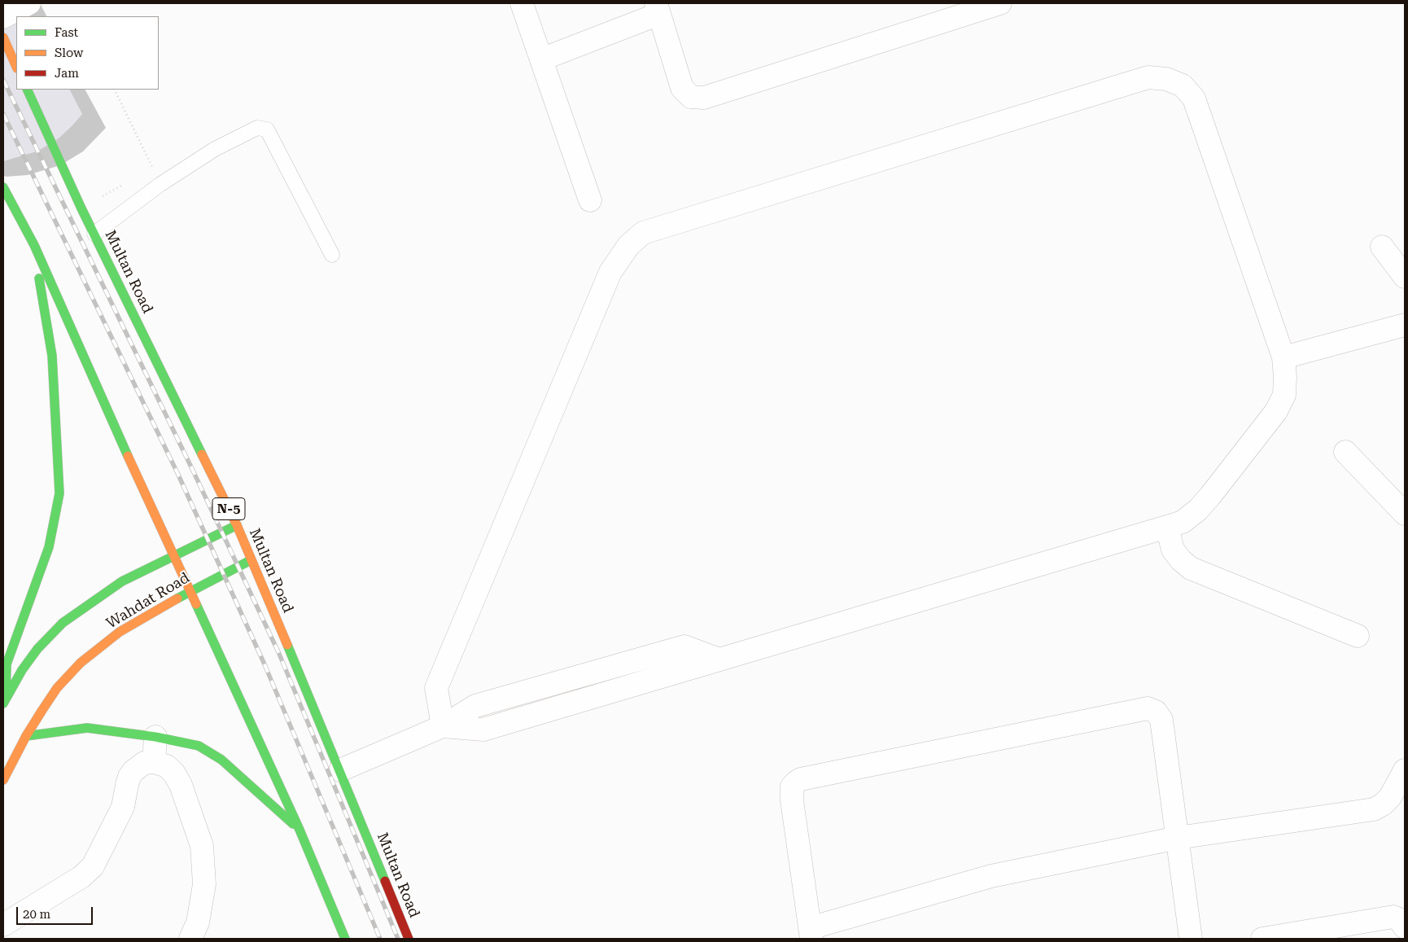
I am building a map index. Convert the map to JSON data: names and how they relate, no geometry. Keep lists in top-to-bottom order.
{
  "streets": {
    "main road": ["Multan Road", "N-5", "Wahdat Road"]
  },
  "crossings": [
    ["Multan Road", "Wahdat Road"]
  ],
  "legend": ["Fast", "Slow", "Jam"],
  "scale_bar": "20 m"
}
